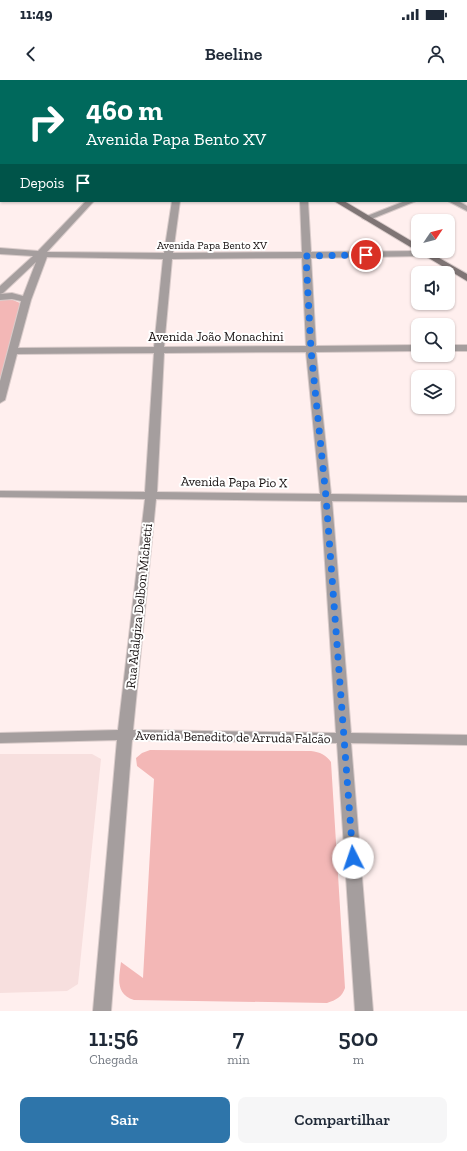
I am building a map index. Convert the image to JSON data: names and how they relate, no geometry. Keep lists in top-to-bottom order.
{
  "streets": {
    "street": [
      "Avenida Papa Bento XV",
      "Avenida João Monachini",
      "Avenida Papa Pio X",
      "Rua Adalgiza Delbon Michetti",
      "Avenida Benedito de Arruda Falcão"
    ]
  },
  "crossings": [
    ["Avenida Papa Bento XV", "Rua Adalgiza Delbon Michetti"],
    ["Avenida João Monachini", "Rua Adalgiza Delbon Michetti"],
    ["Avenida Papa Pio X", "Rua Adalgiza Delbon Michetti"],
    ["Rua Adalgiza Delbon Michetti", "Avenida Benedito de Arruda Falcão"]
  ],
  "north": "top right",
  "page": {
    "status": "11:49",
    "header": "Beeline",
    "turn": ["460 m", "Avenida Papa Bento XV"],
    "then": "Depois",
    "eta": [
      "11:56",
      "Chegada",
      "7",
      "min",
      "500",
      "m"
    ],
    "buttons": ["Sair", "Compartilhar"]
  }
}
